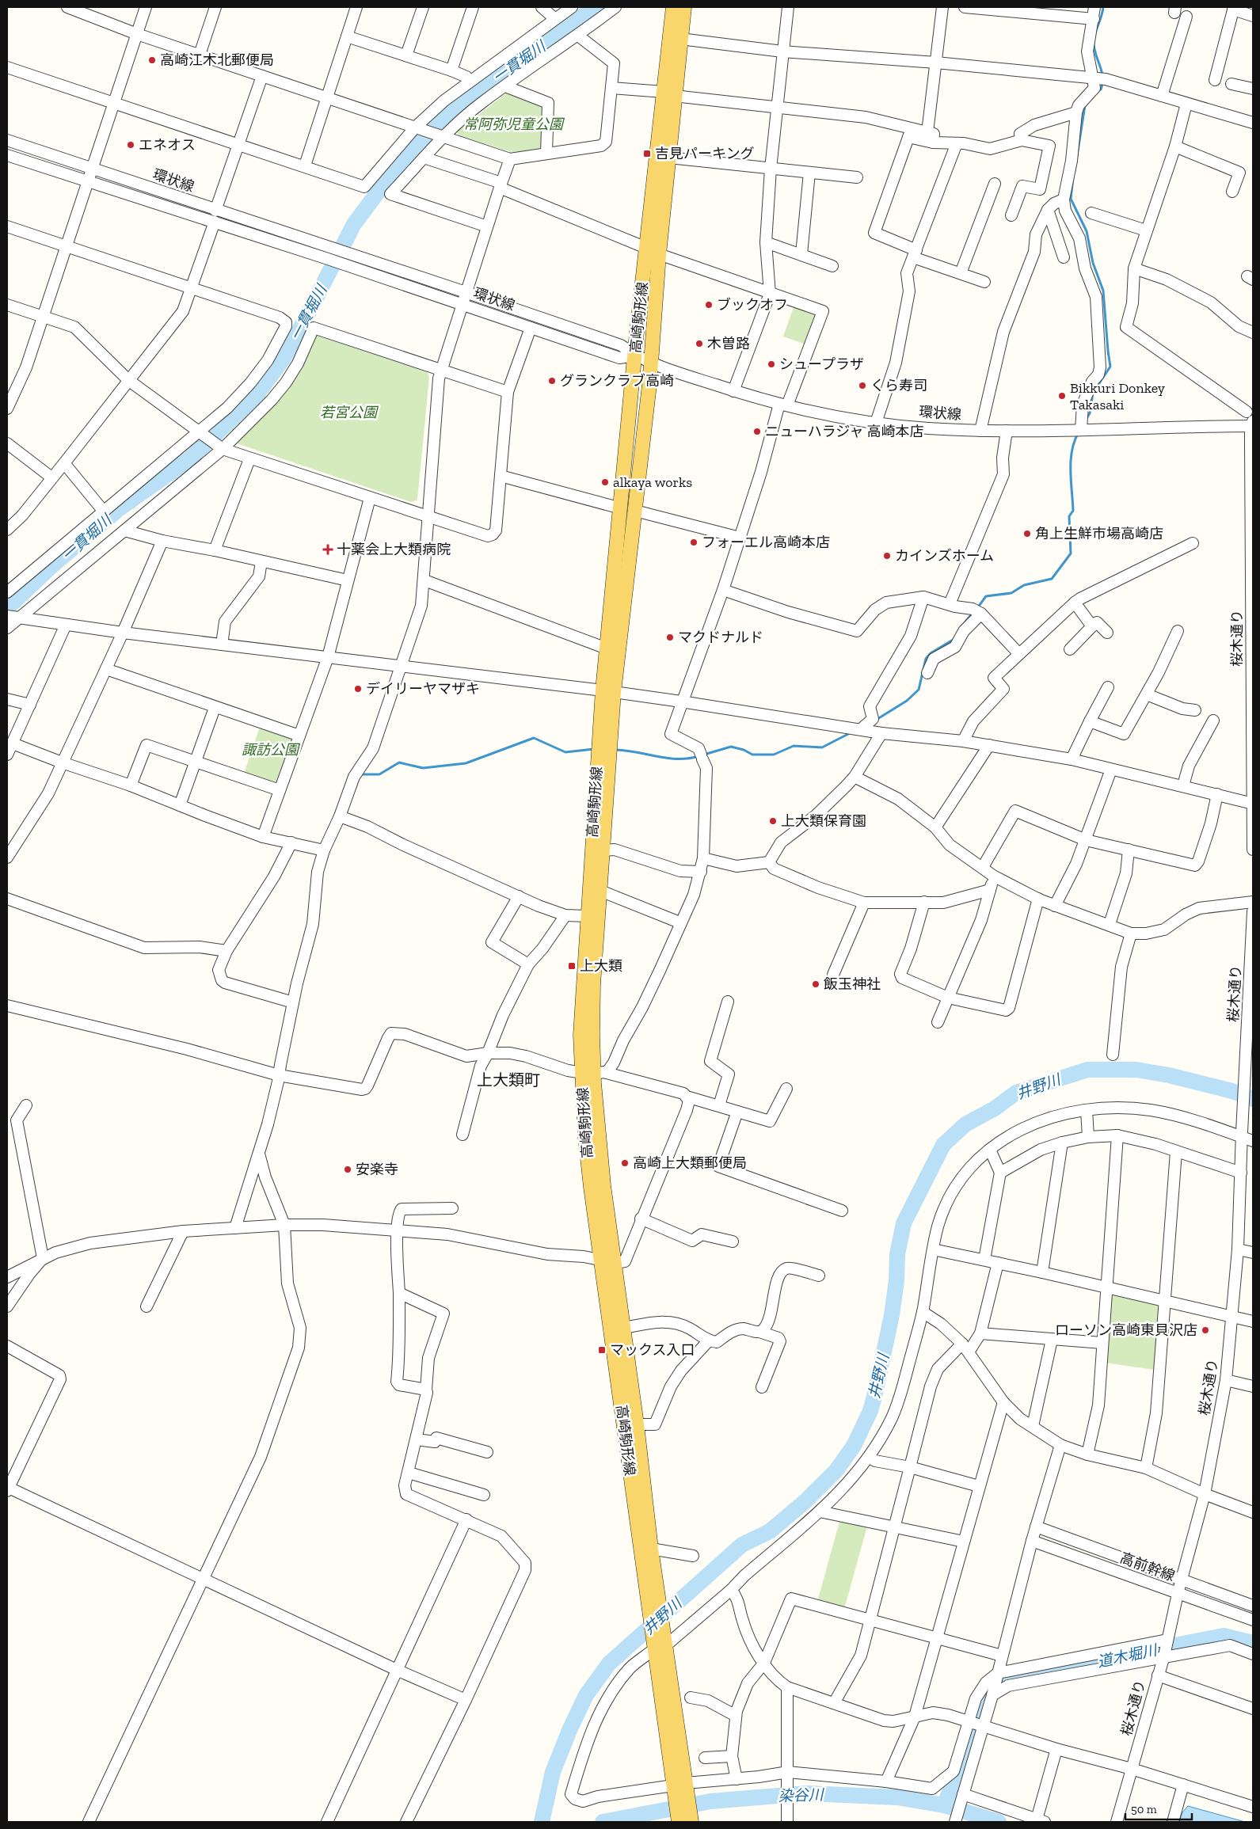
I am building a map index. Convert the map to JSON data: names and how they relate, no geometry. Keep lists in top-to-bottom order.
{
  "streets": {
    "main road": ["高崎駒形線"],
    "street": ["環状線", "桜木通り", "高前幹線"]
  },
  "crossings": [
    ["環状線", "高崎駒形線"],
    ["環状線", "桜木通り"],
    ["桜木通り", "高前幹線"]
  ],
  "districts": ["上大類町"],
  "water": [
    "一貫堀川",
    "井野川",
    "道木堀川",
    "染谷川"
  ],
  "parks": ["常阿弥児童公園", "若宮公園", "諏訪公園"],
  "places": {
    "other": [
      "高崎江木北郵便局",
      "エネオス",
      "ブックオフ",
      "木曽路",
      "シュープラザ",
      "グランクラブ高崎",
      "くら寿司",
      "Bikkuri Donkey Takasaki",
      "ニューハラジャ 高崎本店",
      "alkaya works",
      "角上生鮮市場高崎店",
      "フォーエル高崎本店",
      "カインズホーム",
      "マクドナルド",
      "デイリーヤマザキ",
      "上大類保育園",
      "飯玉神社",
      "高崎上大類郵便局",
      "安楽寺",
      "ローソン高崎東貝沢店"
    ],
    "transit": ["吉見パーキング", "上大類", "マックス入口"],
    "health": ["十薬会上大類病院"]
  },
  "scale_bar": "50 m"
}
